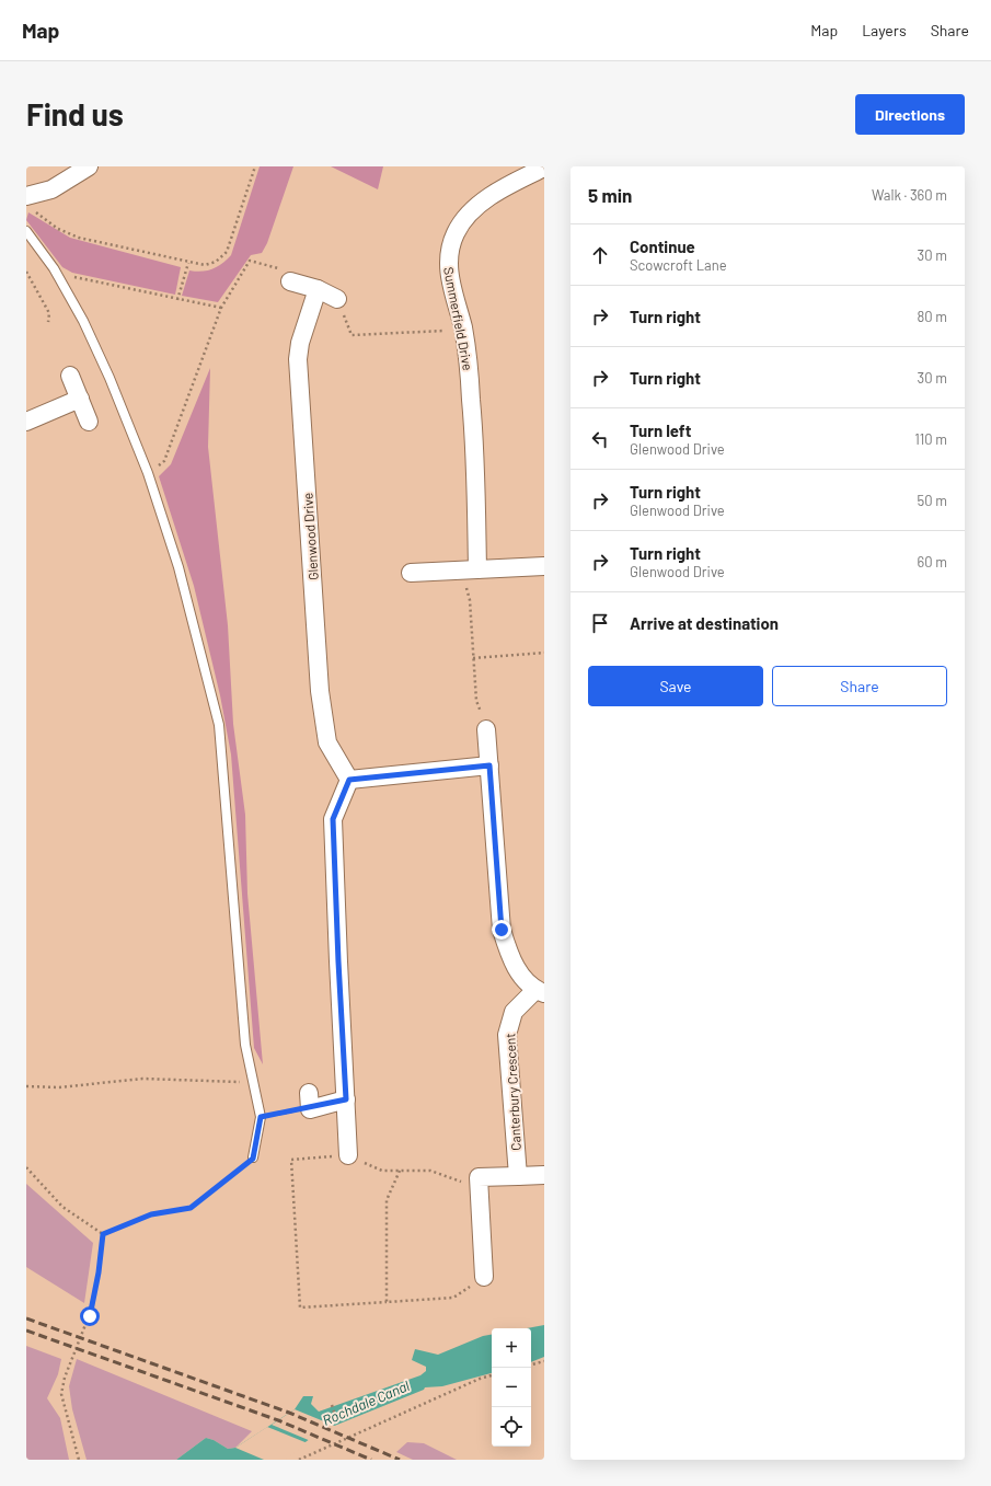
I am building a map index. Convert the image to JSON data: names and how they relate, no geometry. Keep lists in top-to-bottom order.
{
  "streets": {
    "street": ["Summerfield Drive", "Glenwood Drive", "Canterbury Crescent"]
  },
  "water": ["Rochdale Canal"],
  "page": {
    "header": "Map",
    "nav": ["Map", "Layers", "Share"],
    "buttons": [
      "Directions",
      ["Save", "Share"]
    ],
    "title": "Find us",
    "heading": ["5 min", "Walk · 360 m"],
    "list": [
      ["Continue", "Scowcroft Lane", "30 m"],
      ["Turn right", "80 m"],
      ["Turn right", "30 m"],
      ["Turn left", "Glenwood Drive", "110 m"],
      ["Turn right", "Glenwood Drive", "50 m"],
      ["Turn right", "Glenwood Drive", "60 m"],
      "Arrive at destination"
    ],
    "map_buttons": ["+", "−"]
  }
}
